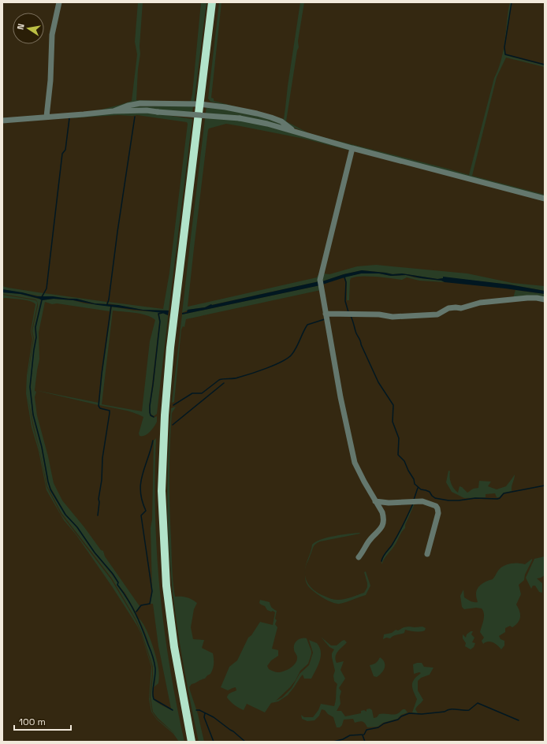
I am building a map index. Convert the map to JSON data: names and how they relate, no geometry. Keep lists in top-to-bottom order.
{
  "scale_bar": "100 m",
  "north": "left"
}
